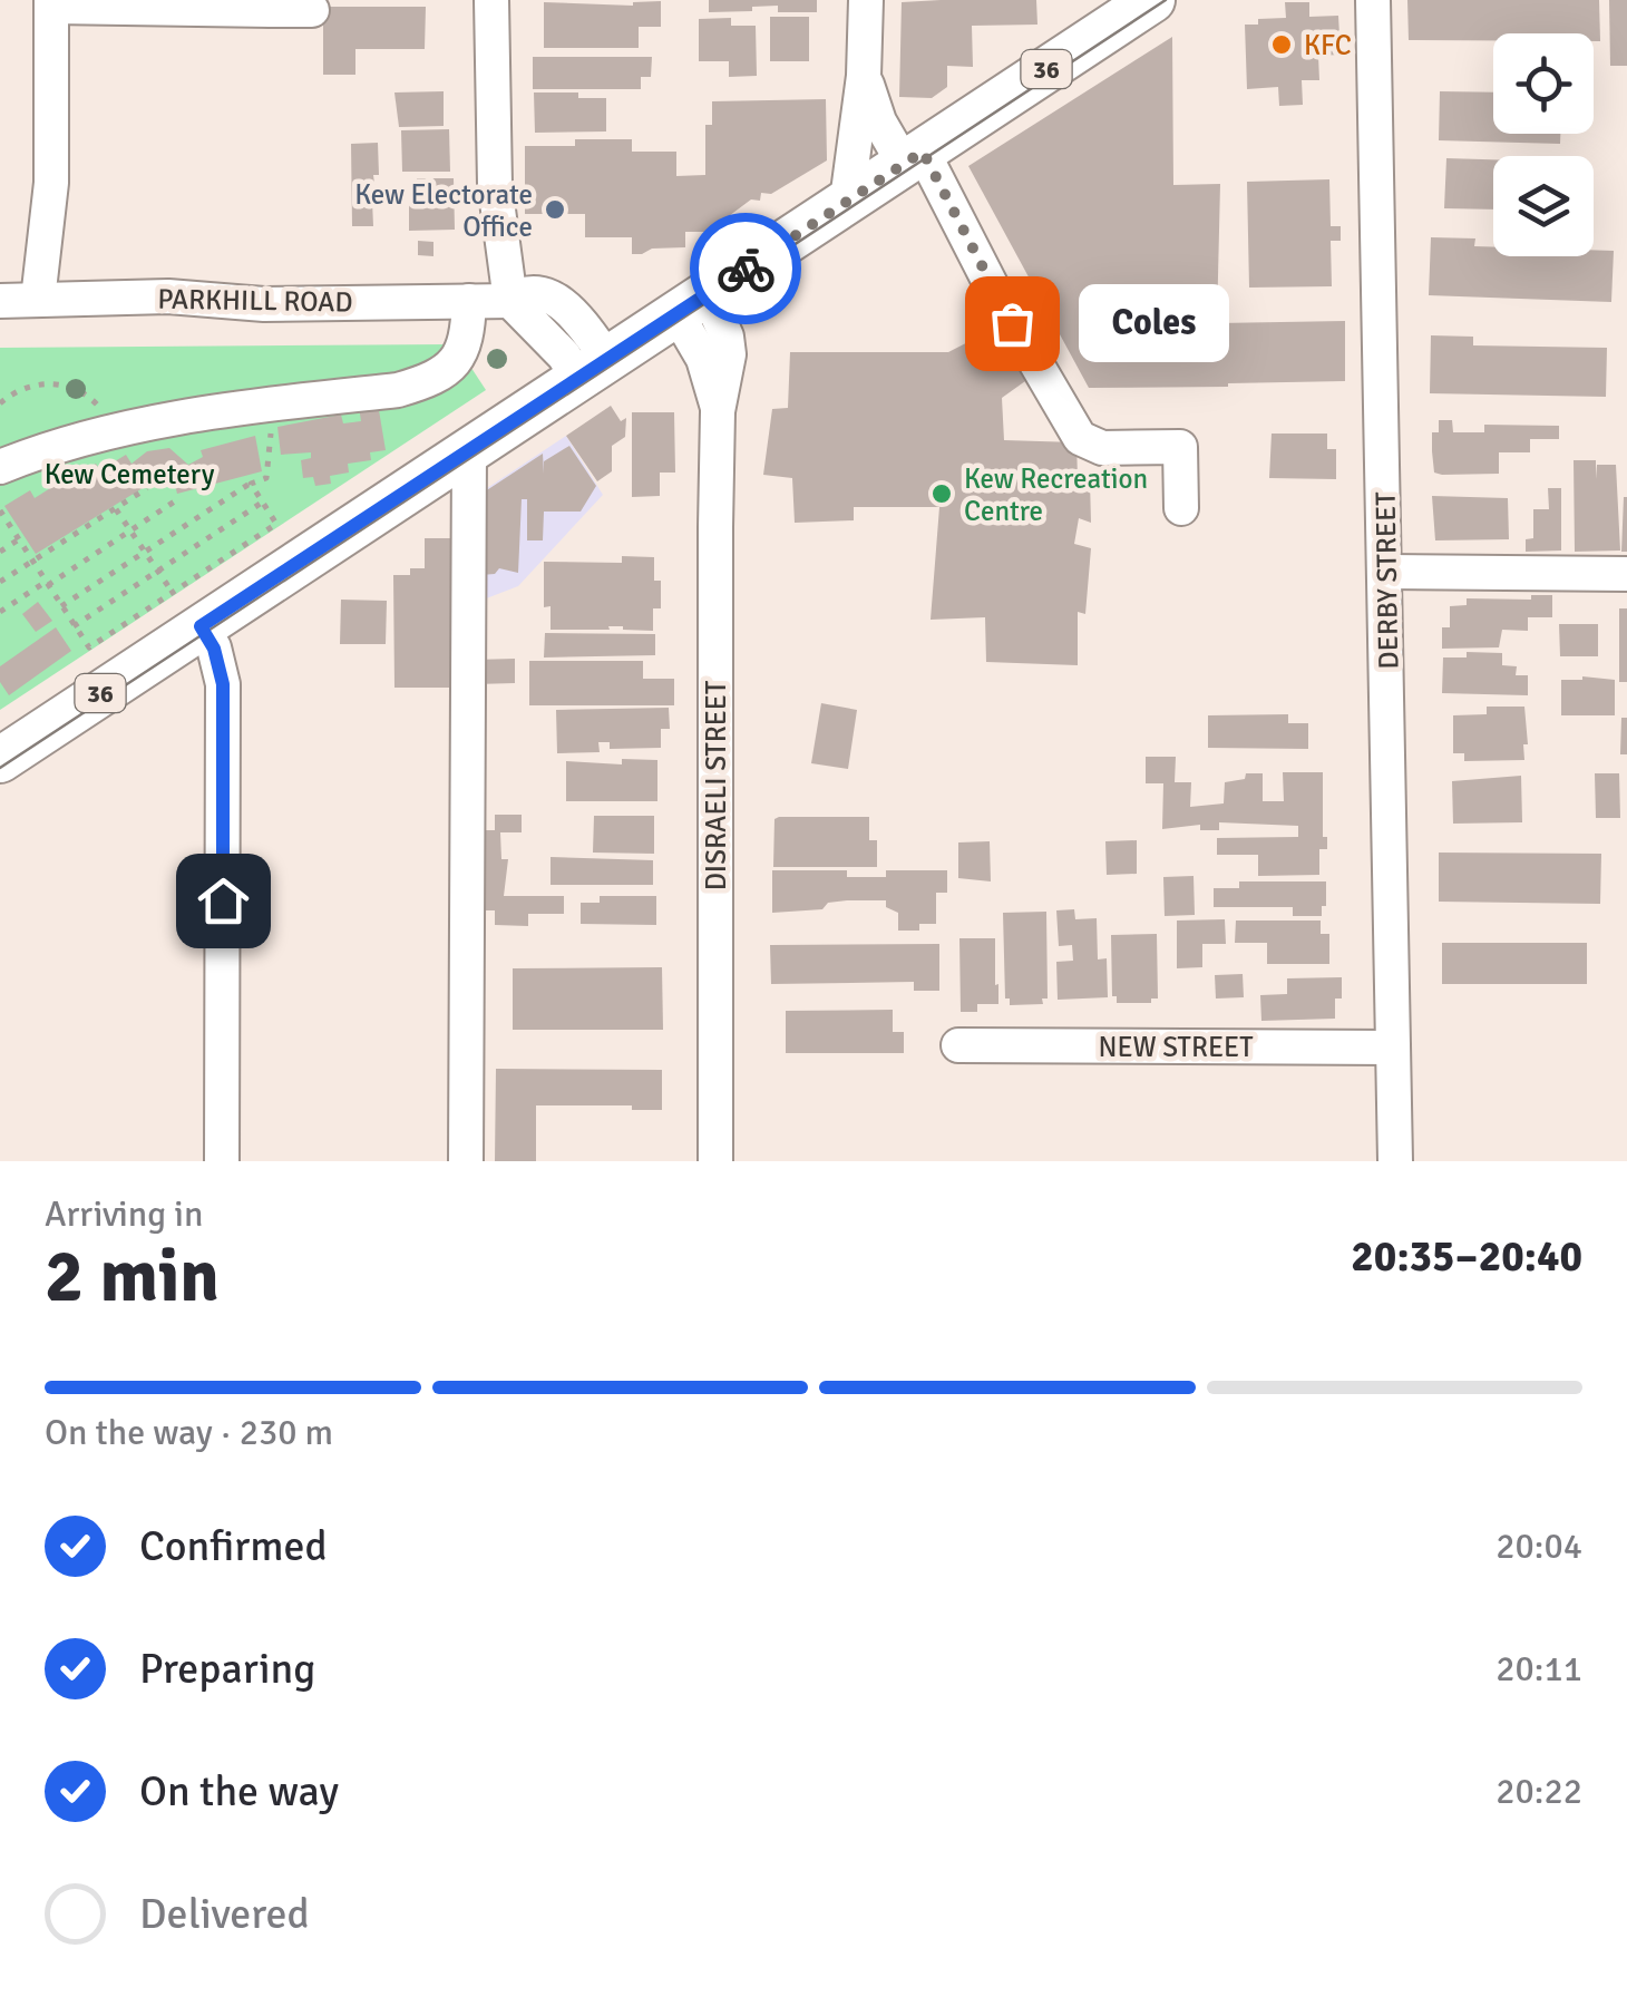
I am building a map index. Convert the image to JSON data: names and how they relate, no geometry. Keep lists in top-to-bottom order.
{
  "streets": {
    "main road": ["36"],
    "street": [
      "PARKHILL ROAD",
      "DERBY STREET",
      "DISRAELI STREET",
      "NEW STREET"
    ]
  },
  "crossings": [
    ["36", "PARKHILL ROAD"],
    ["36", "DISRAELI STREET"],
    ["DERBY STREET", "NEW STREET"]
  ],
  "parks": ["Kew Cemetery"],
  "places": [
    "KFC",
    "Kew Electorate Office",
    "Coles",
    "Kew Recreation Centre"
  ],
  "page": {
    "bubble": "Coles",
    "heading": ["2 min", "Arriving in", "20:35–20:40"],
    "bar": "On the way · 230 m",
    "list": [
      ["Confirmed", "20:04"],
      ["Preparing", "20:11"],
      ["On the way", "20:22"],
      "Delivered"
    ]
  }
}
